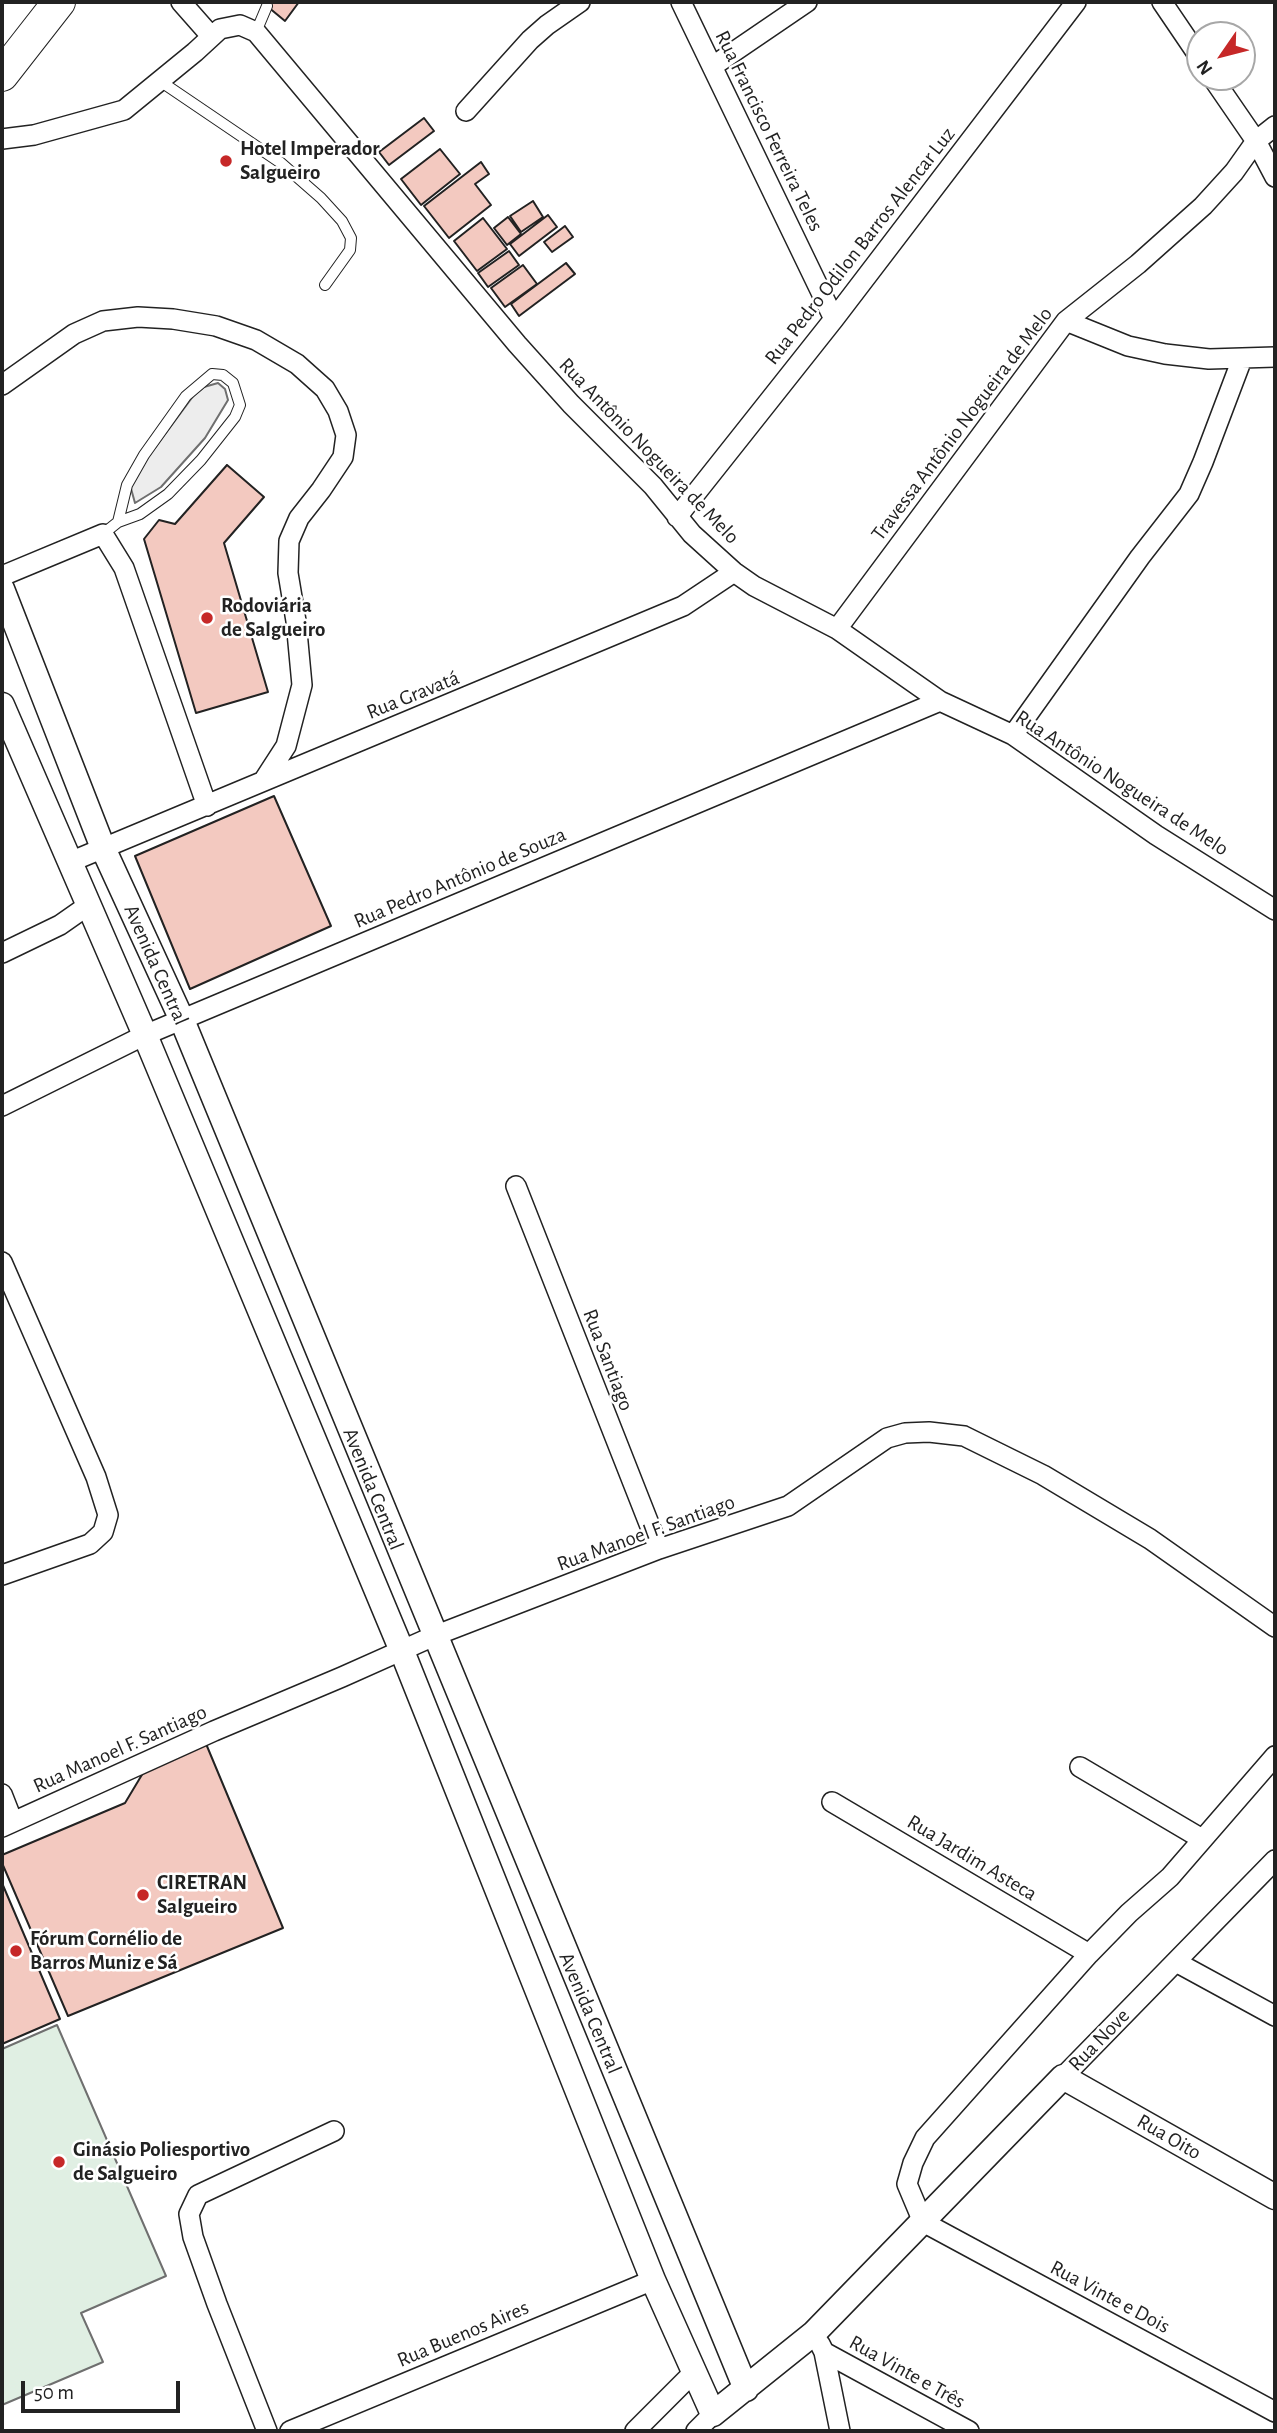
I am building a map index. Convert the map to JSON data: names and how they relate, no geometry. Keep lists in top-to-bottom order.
{
  "streets": {
    "street": [
      "Rua Francisco Ferreira Teles",
      "Rua Pedro Odilon Barros Alencar Luz",
      "Travessa Antônio Nogueira de Melo",
      "Rua Antônio Nogueira de Melo",
      "Rua Gravatá",
      "Rua Pedro Antônio de Souza",
      "Avenida Central",
      "Rua Santiago",
      "Rua Manoel F. Santiago",
      "Rua Jardim Asteca",
      "Rua Nove",
      "Rua Oito",
      "Rua Vinte e Dois",
      "Rua Buenos Aires",
      "Rua Vinte e Três"
    ]
  },
  "crossings": [
    ["Rua Francisco Ferreira Teles", "Rua Pedro Odilon Barros Alencar Luz"],
    ["Rua Pedro Odilon Barros Alencar Luz", "Rua Antônio Nogueira de Melo"],
    ["Travessa Antônio Nogueira de Melo", "Rua Antônio Nogueira de Melo"],
    ["Rua Antônio Nogueira de Melo", "Rua Gravatá"],
    ["Rua Antônio Nogueira de Melo", "Rua Pedro Antônio de Souza"],
    ["Rua Gravatá", "Avenida Central"],
    ["Rua Pedro Antônio de Souza", "Avenida Central"],
    ["Avenida Central", "Rua Manoel F. Santiago"],
    ["Avenida Central", "Rua Nove"],
    ["Avenida Central", "Rua Buenos Aires"],
    ["Rua Santiago", "Rua Manoel F. Santiago"],
    ["Rua Nove", "Rua Oito"],
    ["Rua Nove", "Rua Vinte e Dois"],
    ["Rua Nove", "Rua Vinte e Três"]
  ],
  "places": [
    "Hotel Imperador Salgueiro",
    "Rodoviária de Salgueiro",
    "CIRETRAN Salgueiro",
    "Fórum Cornélio de Barros Muniz e Sá",
    "Ginásio Poliesportivo de Salgueiro"
  ],
  "scale_bar": "50 m",
  "north": "bottom left"
}
